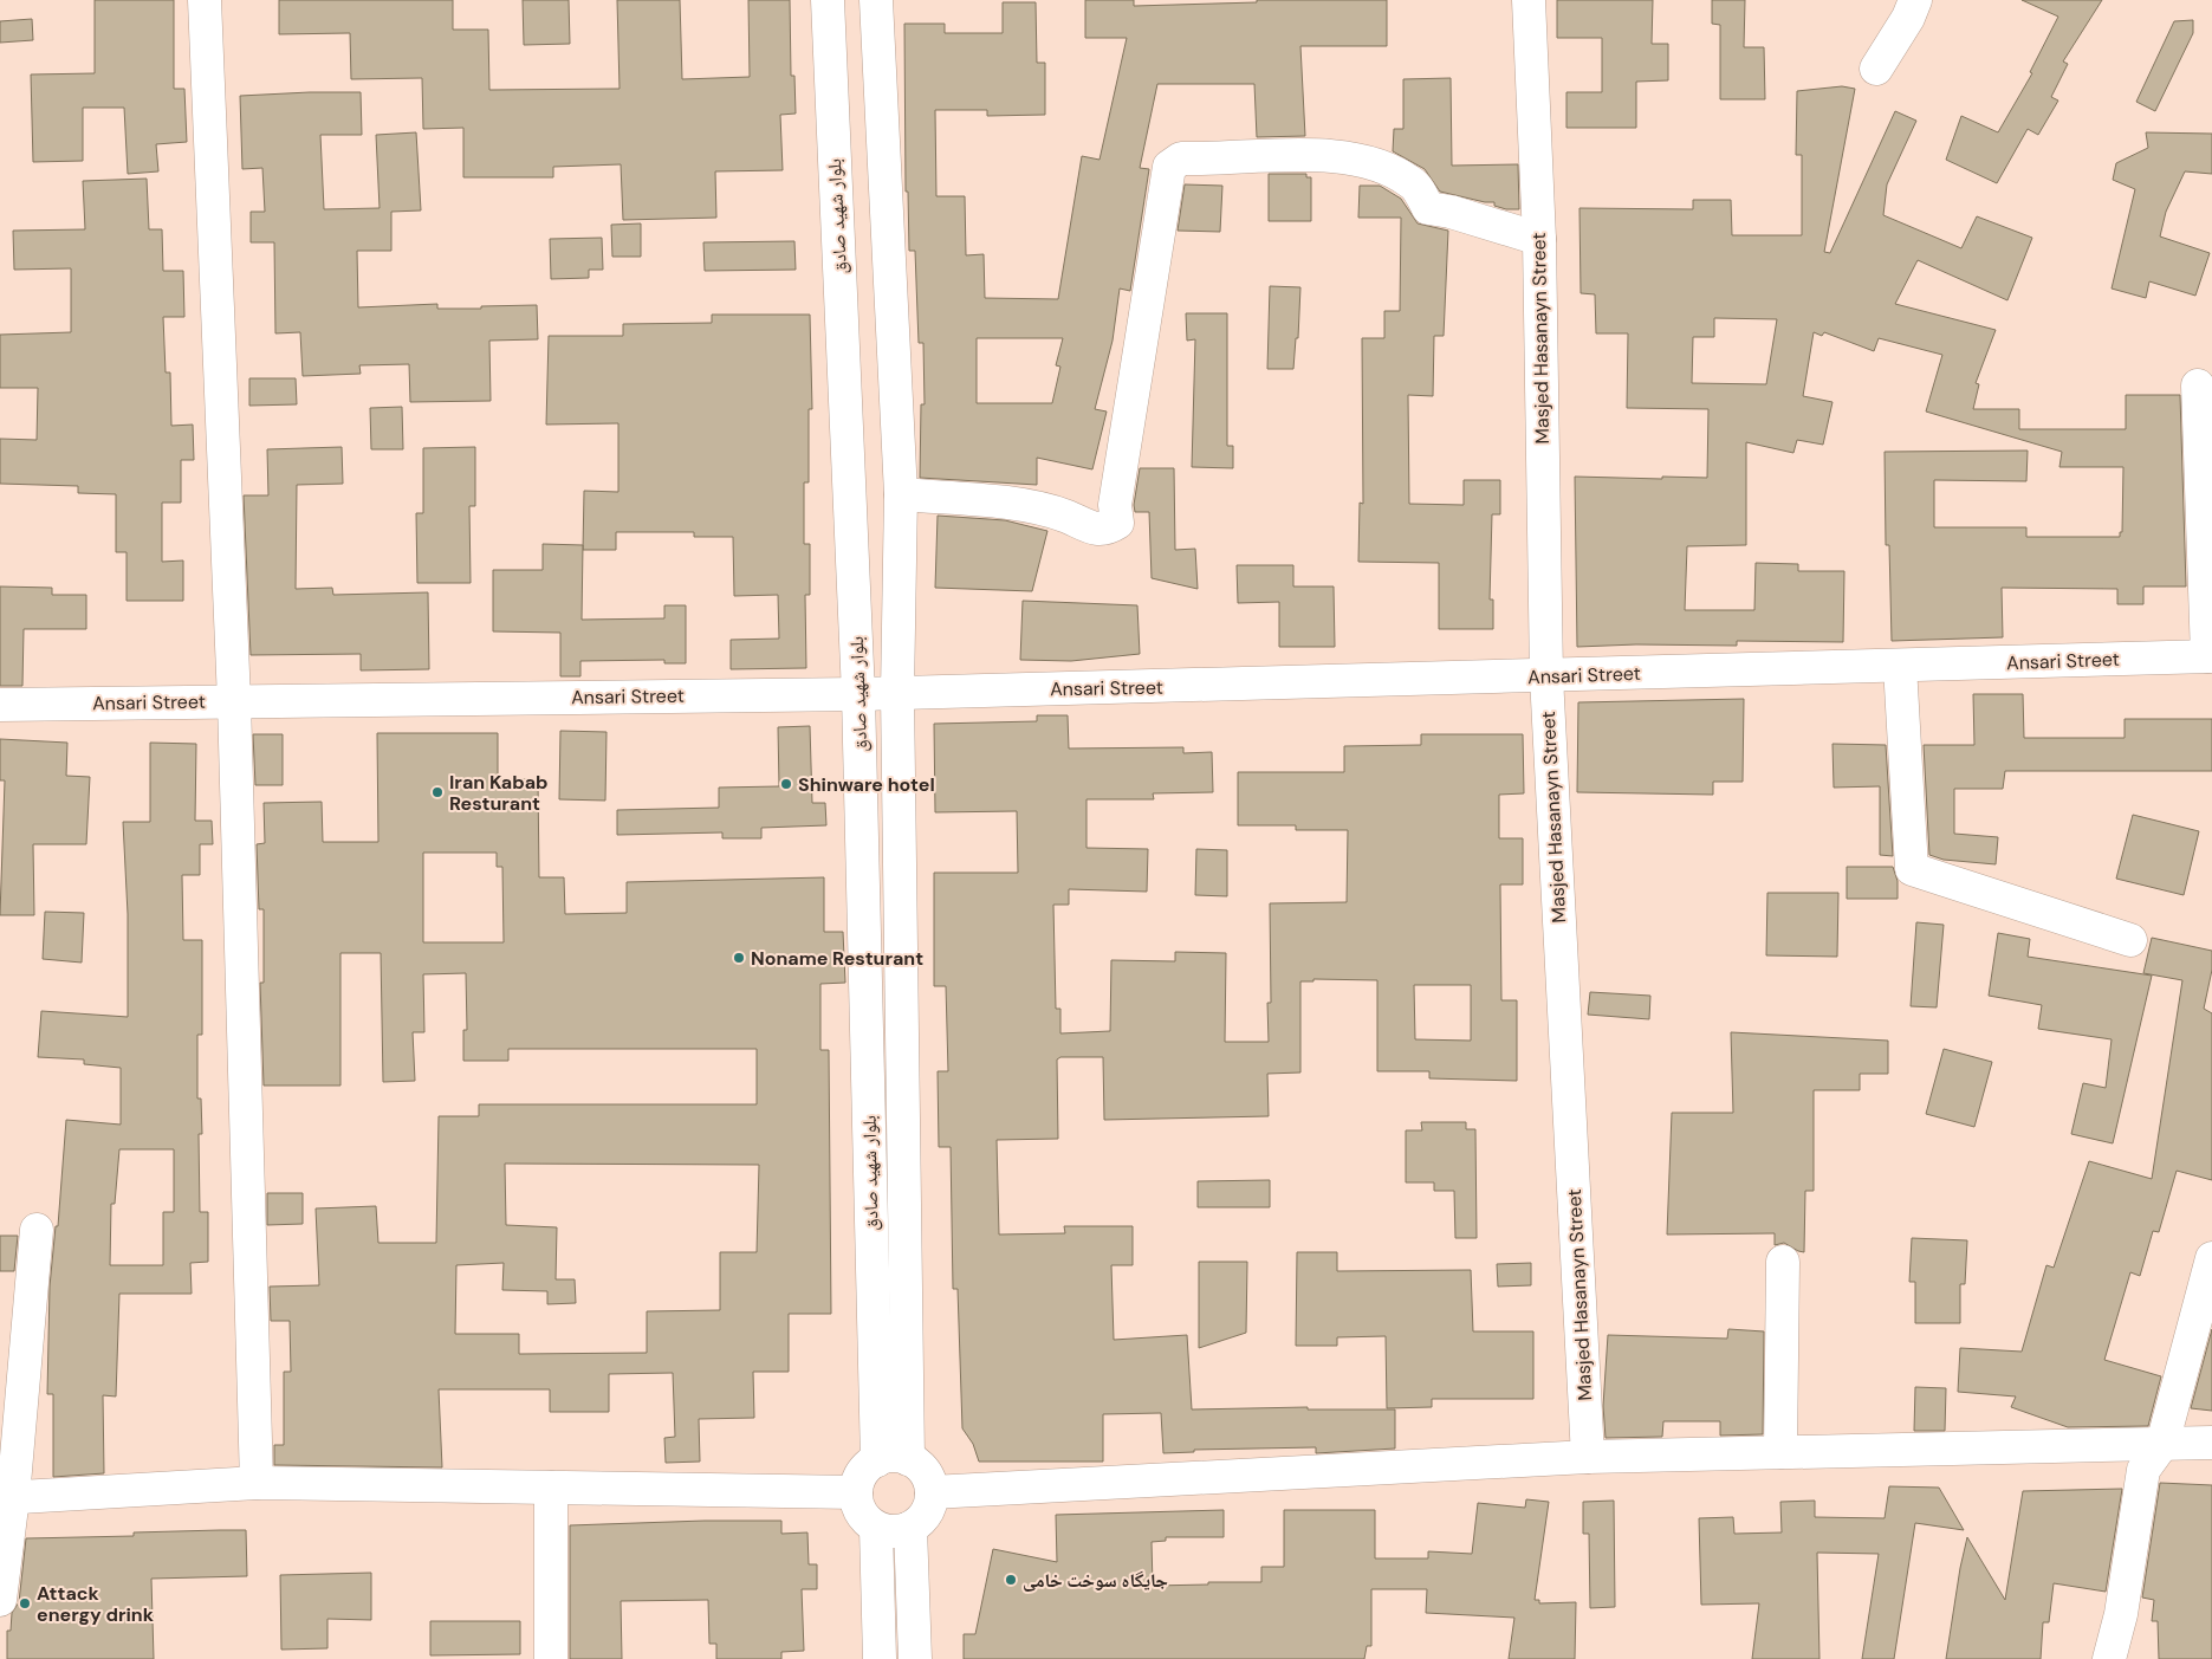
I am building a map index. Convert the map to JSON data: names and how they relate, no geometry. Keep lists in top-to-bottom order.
{
  "streets": {
    "street": ["بلوار شهید صادق", "Masjed Hasanayn Street", "Ansari Street"]
  },
  "crossings": [
    ["بلوار شهید صادق", "Ansari Street"],
    ["Masjed Hasanayn Street", "Ansari Street"]
  ],
  "places": [
    "Shinware hotel",
    "Iran Kabab Resturant",
    "Noname Resturant",
    "جایگاه سوخت خامی",
    "Attack energy drink"
  ]
}
